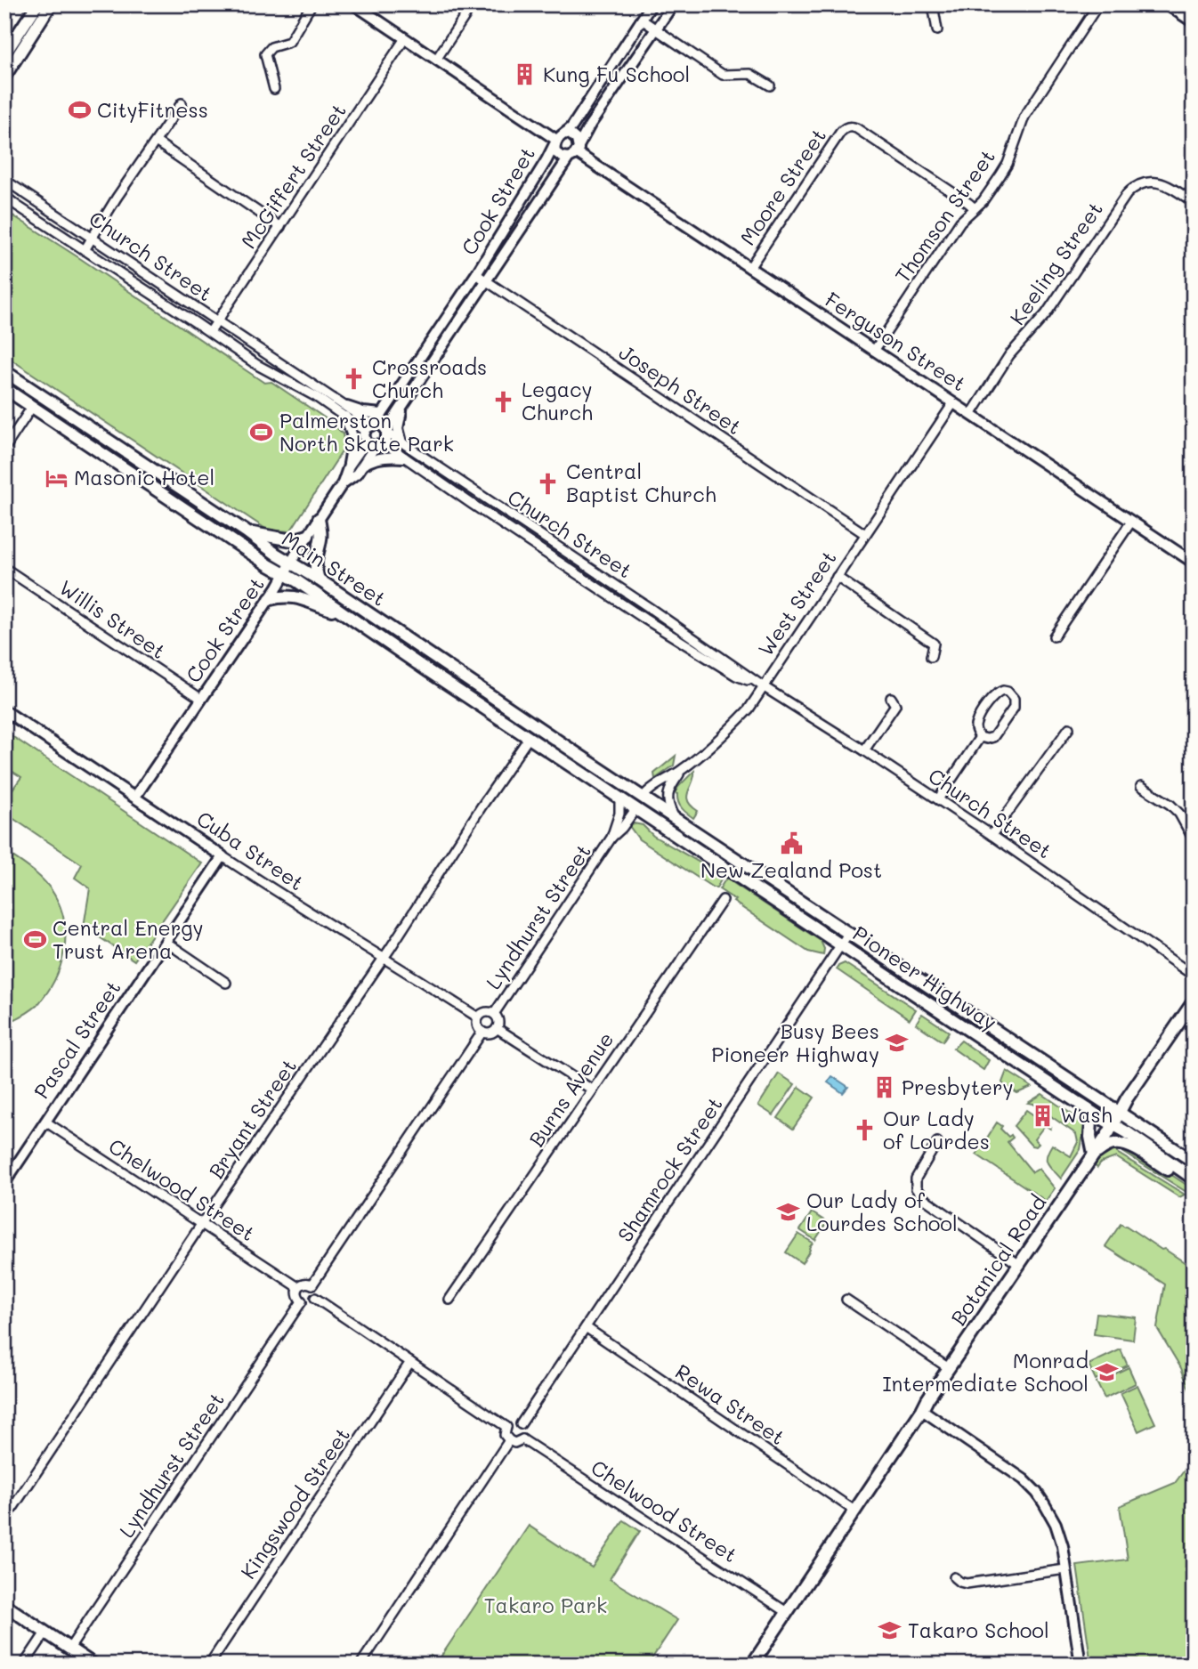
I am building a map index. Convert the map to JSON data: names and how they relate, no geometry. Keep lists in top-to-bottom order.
{
  "streets": {
    "main road": ["Main Street", "Pioneer Highway", "Botanical Road"],
    "street": [
      "McGiffert Street",
      "Moore Street",
      "Cook Street",
      "Thomson Street",
      "Church Street",
      "Keeling Street",
      "Ferguson Street",
      "Joseph Street",
      "West Street",
      "Willis Street",
      "Cuba Street",
      "Lyndhurst Street",
      "Pascal Street",
      "Burns Avenue",
      "Bryant Street",
      "Shamrock Street",
      "Chelwood Street",
      "Rewa Street",
      "Kingswood Street"
    ]
  },
  "crossings": [
    ["McGiffert Street", "Church Street"],
    ["Moore Street", "Thomson Street"],
    ["Moore Street", "Ferguson Street"],
    ["Cook Street", "Church Street"],
    ["Cook Street", "Ferguson Street"],
    ["Cook Street", "Joseph Street"],
    ["Cook Street", "Main Street"],
    ["Cook Street", "Willis Street"],
    ["Cook Street", "Cuba Street"],
    ["Thomson Street", "Ferguson Street"],
    ["Church Street", "West Street"],
    ["Keeling Street", "Ferguson Street"],
    ["Ferguson Street", "West Street"],
    ["Joseph Street", "West Street"],
    ["Main Street", "West Street"],
    ["Main Street", "Lyndhurst Street"],
    ["Main Street", "Pioneer Highway"],
    ["Main Street", "Bryant Street"],
    ["West Street", "Pioneer Highway"],
    ["Cuba Street", "Lyndhurst Street"],
    ["Cuba Street", "Pascal Street"],
    ["Cuba Street", "Bryant Street"],
    ["Lyndhurst Street", "Pioneer Highway"],
    ["Lyndhurst Street", "Chelwood Street"],
    ["Pioneer Highway", "Shamrock Street"],
    ["Pioneer Highway", "Botanical Road"],
    ["Pascal Street", "Chelwood Street"],
    ["Bryant Street", "Chelwood Street"],
    ["Shamrock Street", "Chelwood Street"],
    ["Shamrock Street", "Rewa Street"],
    ["Chelwood Street", "Botanical Road"],
    ["Botanical Road", "Rewa Street"]
  ],
  "parks": ["Takaro Park"],
  "places": {
    "building": ["Kung Fu School", "Presbytery", "Wash"],
    "sports": ["CityFitness", "Palmerston North Skate Park", "Central Energy Trust Arena"],
    "church": [
      "Crossroads Church",
      "Legacy Church",
      "Central Baptist Church",
      "Our Lady of Lourdes"
    ],
    "hotel": ["Masonic Hotel"],
    "public building": ["New Zealand Post"],
    "school or university": [
      "Busy Bees Pioneer Highway",
      "Our Lady of Lourdes School",
      "Monrad Intermediate School",
      "Takaro School"
    ]
  }
}
